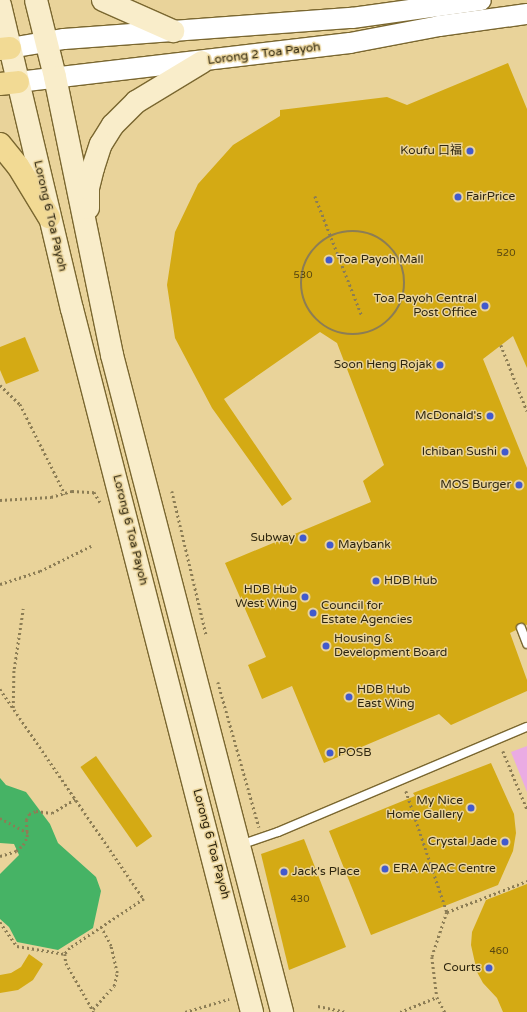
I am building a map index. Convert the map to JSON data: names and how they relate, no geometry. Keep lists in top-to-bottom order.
{
  "streets": {
    "main road": ["Lorong 6 Toa Payoh"],
    "street": ["Lorong 2 Toa Payoh"]
  },
  "crossings": [
    ["Lorong 2 Toa Payoh", "Lorong 6 Toa Payoh"]
  ],
  "places": [
    "Koufu 口福",
    "FairPrice",
    "Toa Payoh Mall",
    "Toa Payoh Central Post Office",
    "Soon Heng Rojak",
    "McDonald's",
    "Ichiban Sushi",
    "MOS Burger",
    "Subway",
    "Maybank",
    "HDB Hub",
    "HDB Hub West Wing",
    "Council for Estate Agencies",
    "Housing & Development Board",
    "HDB Hub East Wing",
    "POSB",
    "My Nice Home Gallery",
    "Crystal Jade",
    "ERA APAC Centre",
    "Jack's Place",
    "Courts"
  ],
  "house_numbers": [
    "520",
    "530",
    "430",
    "460"
  ]
}
